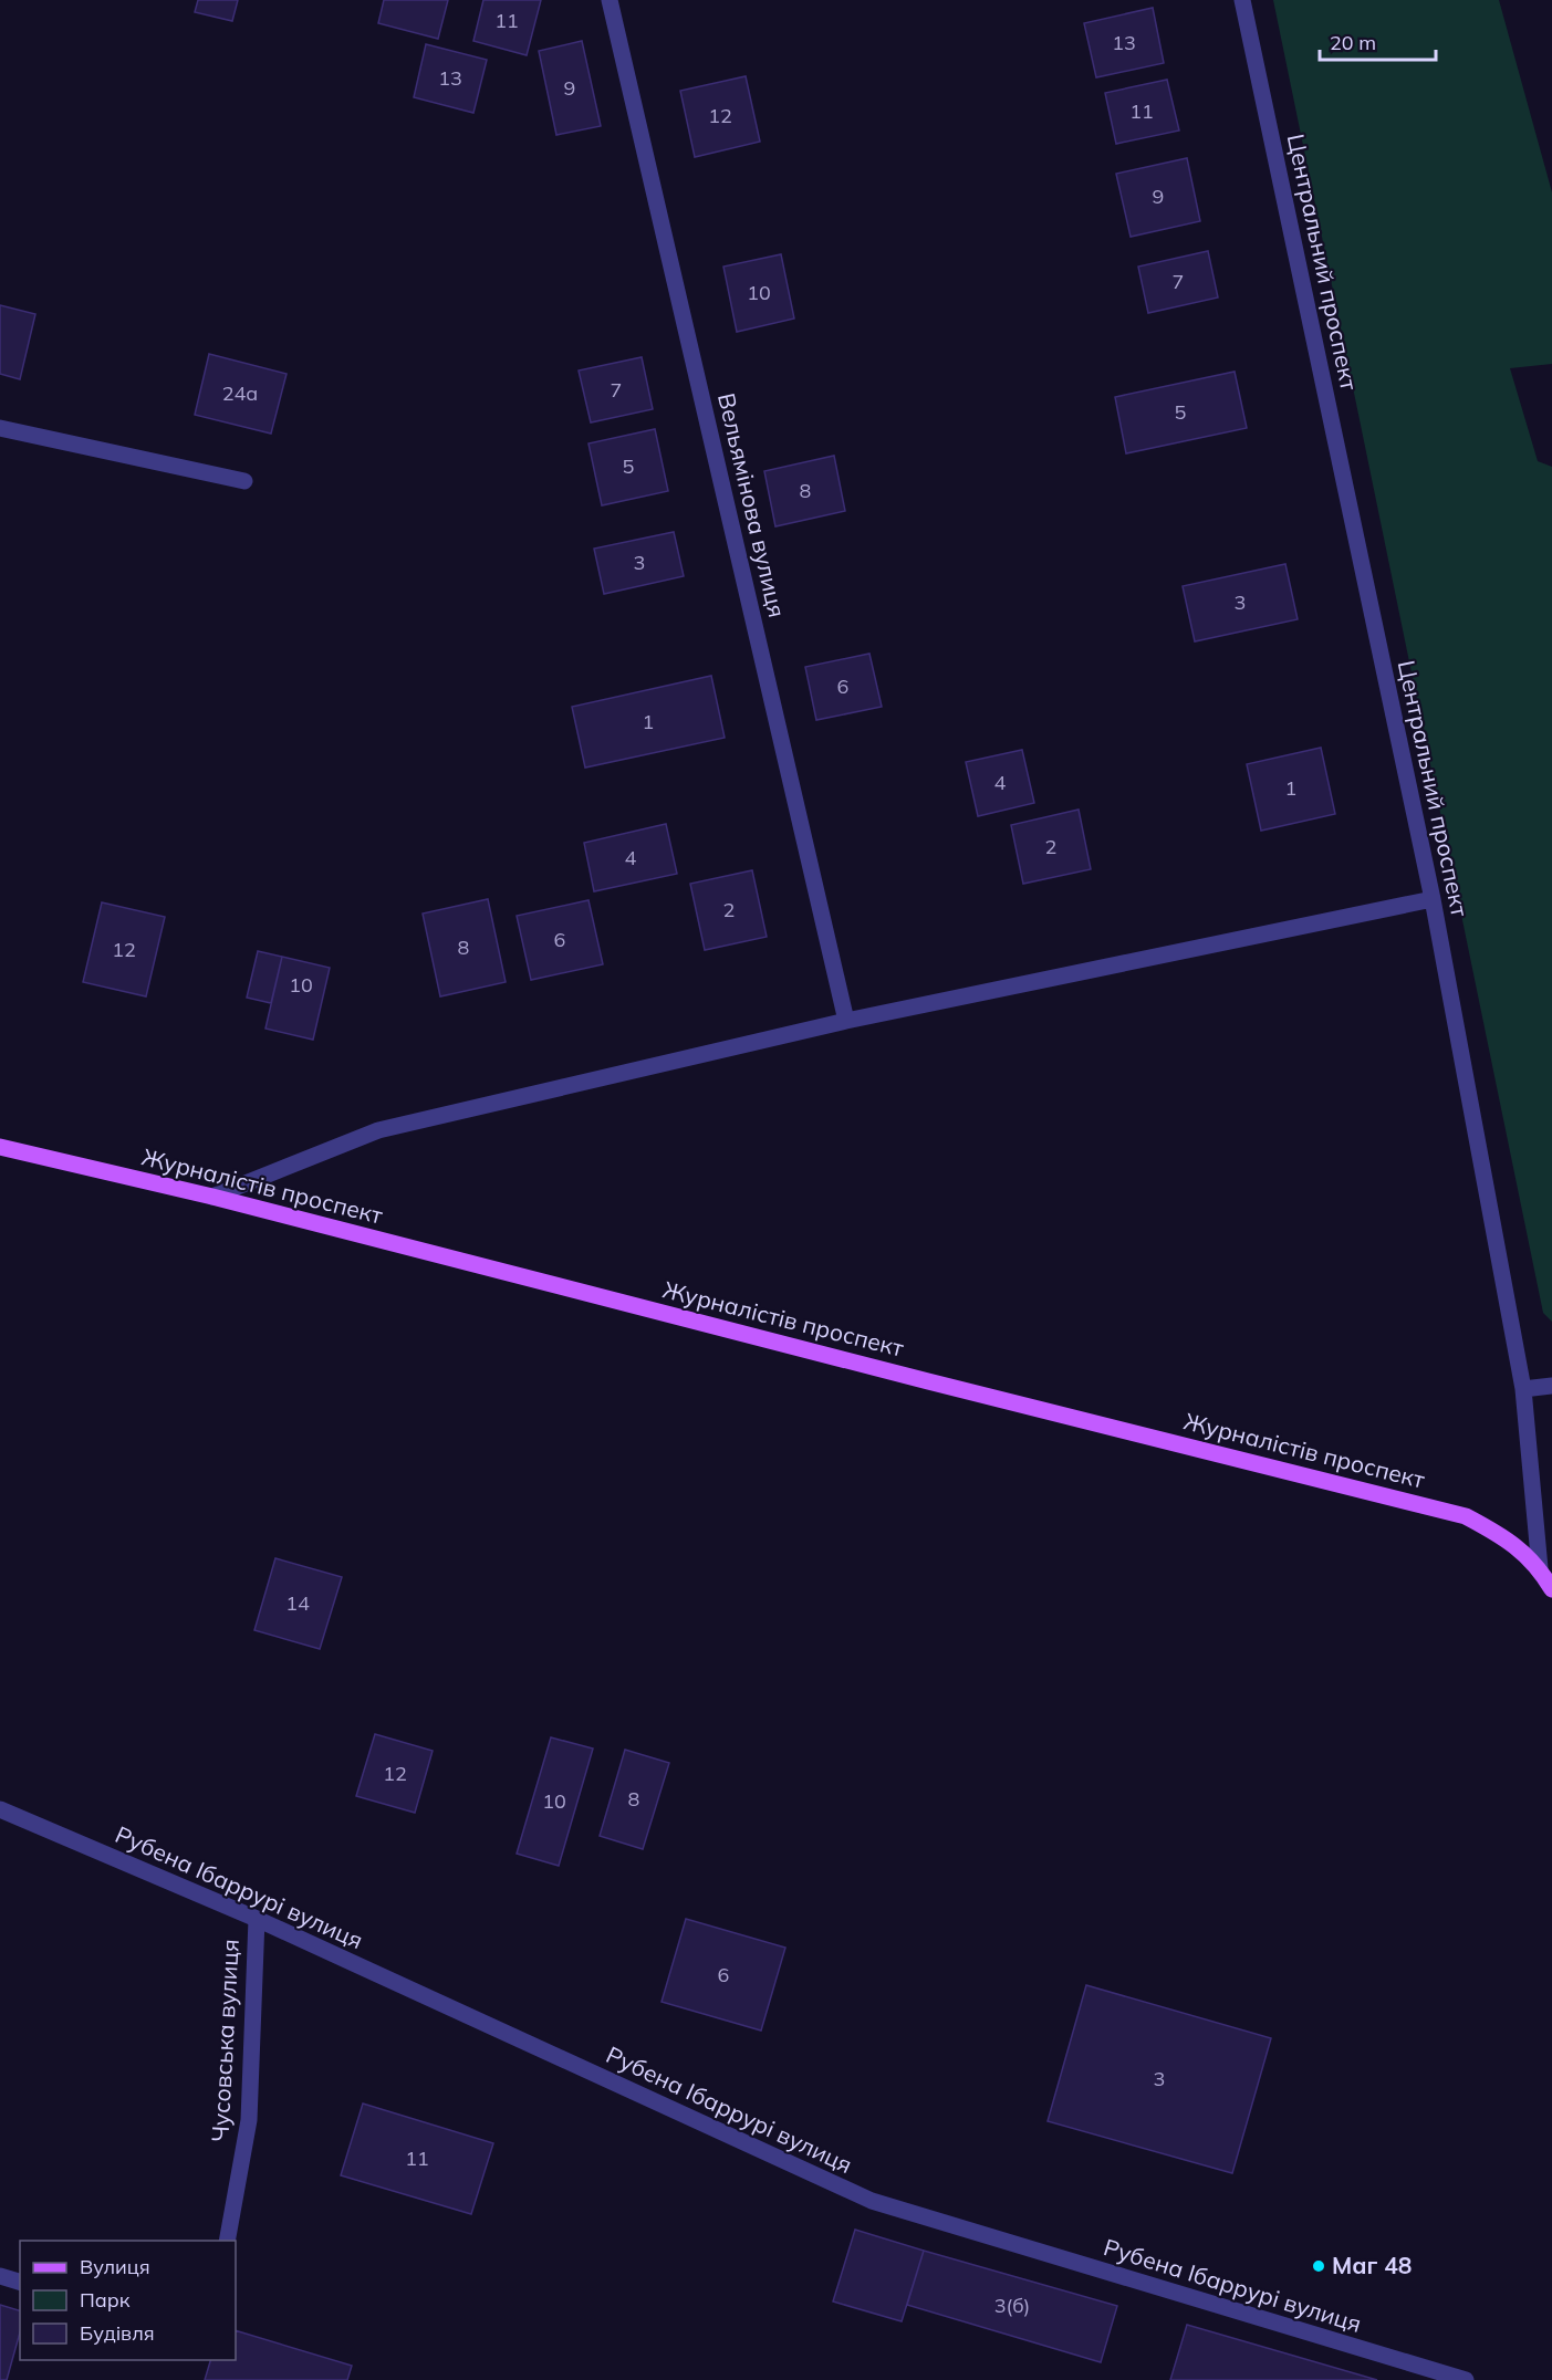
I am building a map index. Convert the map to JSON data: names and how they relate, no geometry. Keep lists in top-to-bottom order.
{
  "streets": {
    "main road": ["Центральний проспект", "Журналістів проспект"],
    "street": ["Вельямінова вулиця", "Рубена Ібаррурі вулиця", "Чусовська вулиця"]
  },
  "crossings": [
    ["Центральний проспект", "Журналістів проспект"],
    ["Рубена Ібаррурі вулиця", "Чусовська вулиця"]
  ],
  "places": ["Маг 48"],
  "house_numbers": [
    "11",
    "13",
    "13",
    "9",
    "11",
    "12",
    "9",
    "7",
    "10",
    "7",
    "24а",
    "5",
    "5",
    "8",
    "3",
    "3",
    "6",
    "1",
    "4",
    "1",
    "2",
    "4",
    "2",
    "6",
    "8",
    "12",
    "10",
    "14",
    "12",
    "8",
    "10",
    "6",
    "3",
    "11",
    "3(б)"
  ],
  "legend": ["Вулиця", "Парк", "Будівля"],
  "scale_bar": "20 m"
}
